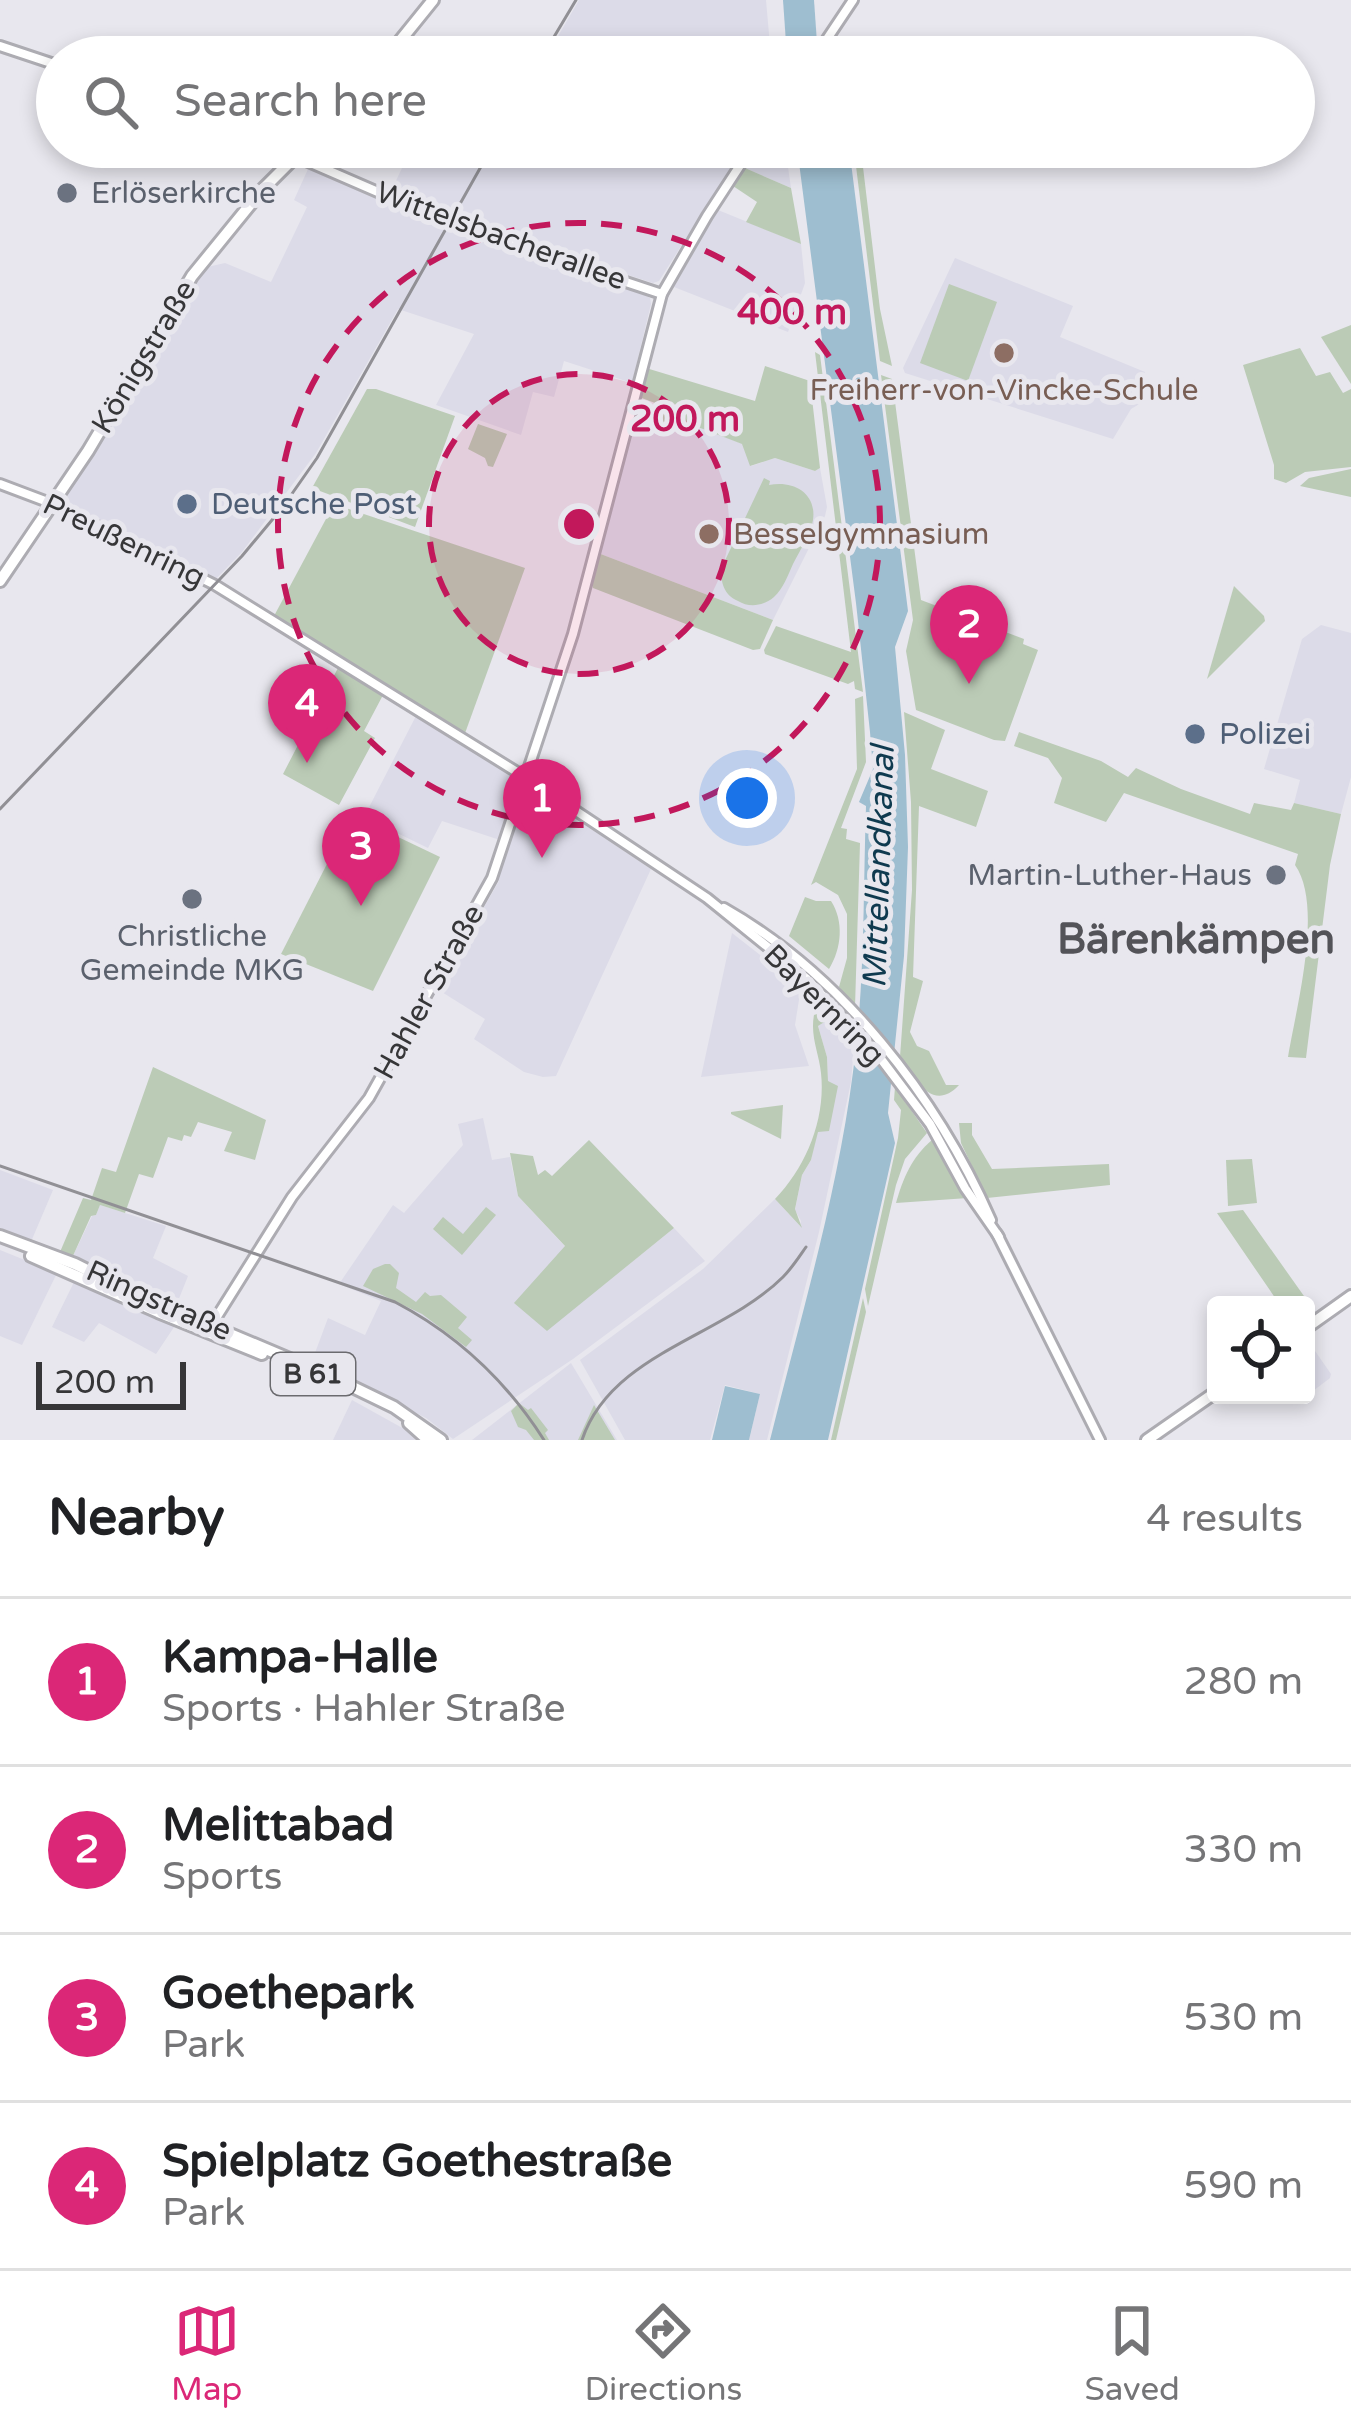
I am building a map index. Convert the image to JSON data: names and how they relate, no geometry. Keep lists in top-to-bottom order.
{
  "streets": {
    "main road": ["Königstraße", "Ringstraße", "B 61"],
    "street": [
      "Wittelsbacherallee",
      "Preußenring",
      "Hahler Straße",
      "Bayernring"
    ]
  },
  "crossings": [
    ["Wittelsbacherallee", "Hahler Straße"],
    ["Königstraße", "Preußenring"],
    ["Preußenring", "Bayernring"],
    ["Hahler Straße", "Bayernring"],
    ["Hahler Straße", "Ringstraße"]
  ],
  "districts": ["Bärenkämpen"],
  "water": ["Mittellandkanal"],
  "places": [
    "Erlöserkirche",
    "Freiherr-von-Vincke-Schule",
    "Deutsche Post",
    "Besselgymnasium",
    "Polizei",
    "Martin-Luther-Haus",
    "Christliche Gemeinde MKG"
  ],
  "scale_bar": "200 m",
  "page": {
    "search": "Search here",
    "pins": [
      "2",
      "4",
      "1",
      "3"
    ],
    "scale": "200 m",
    "heading": ["Nearby", "4 results"],
    "list": [
      {
        "mark": "1",
        "name": "Kampa-Halle",
        "note": "Sports · Hahler Straße",
        "value": "280 m"
      },
      {
        "mark": "2",
        "name": "Melittabad",
        "note": "Sports",
        "value": "330 m"
      },
      {
        "mark": "3",
        "name": "Goethepark",
        "note": "Park",
        "value": "530 m"
      },
      {
        "mark": "4",
        "name": "Spielplatz Goethestraße",
        "note": "Park",
        "value": "590 m"
      }
    ],
    "nav": ["Map", "Directions", "Saved"]
  },
  "rings": ["400 m", "200 m"]
}
